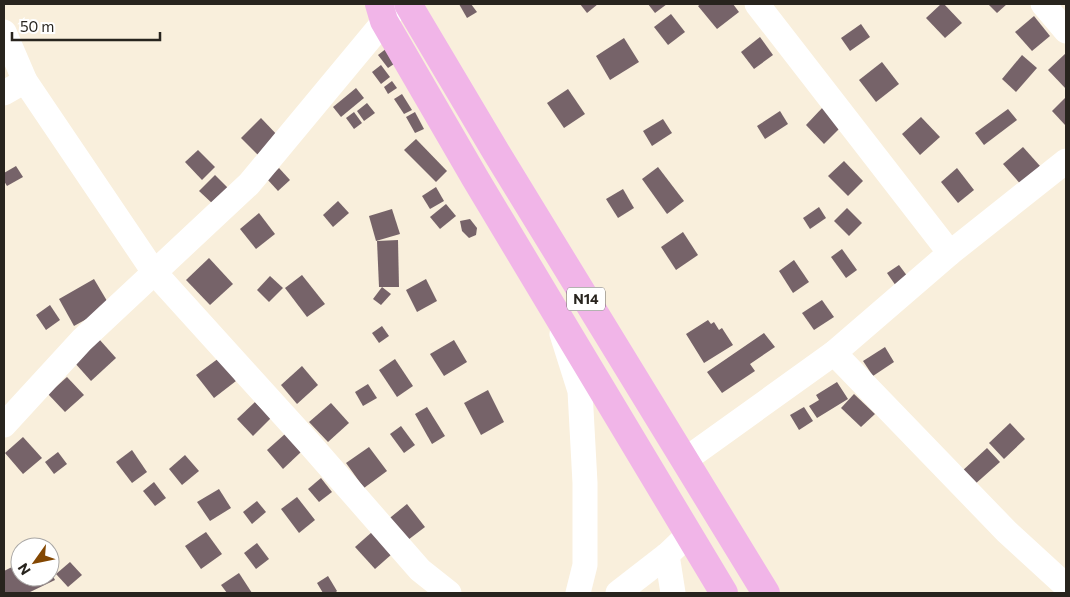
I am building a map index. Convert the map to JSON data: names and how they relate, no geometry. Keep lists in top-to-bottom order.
{
  "streets": {
    "main road": ["N14"]
  },
  "scale_bar": "50 m",
  "north": "bottom left"
}
